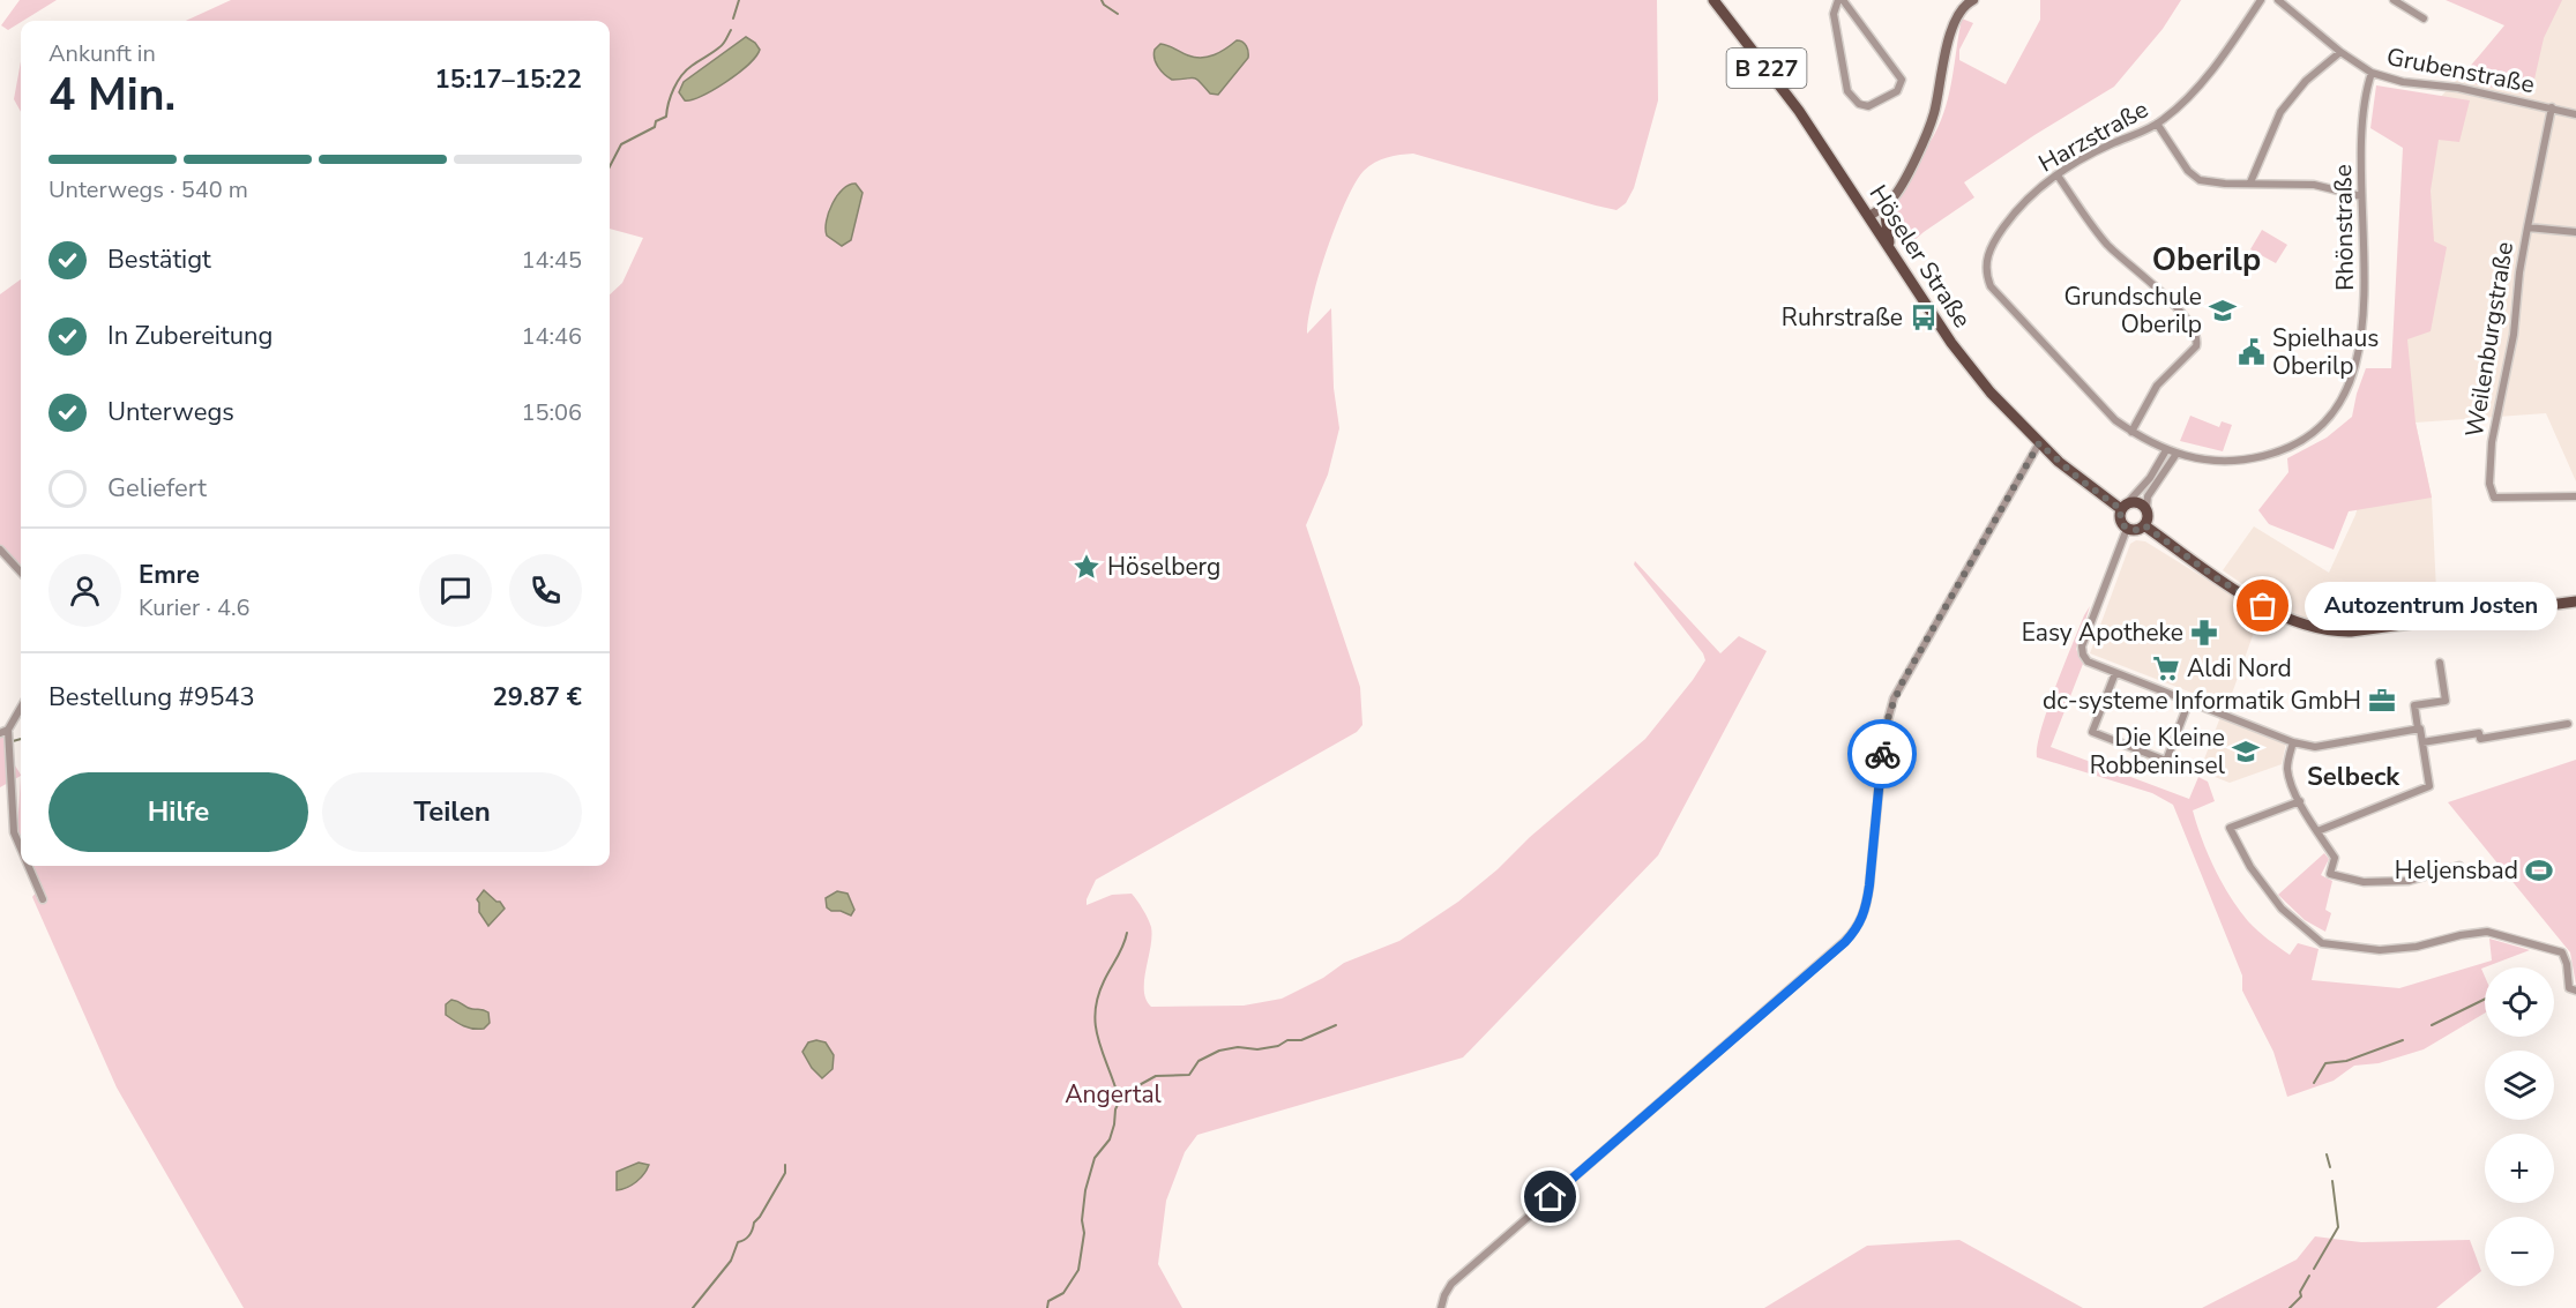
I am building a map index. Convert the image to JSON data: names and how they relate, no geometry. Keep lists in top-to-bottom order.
{
  "streets": {
    "main road": ["B 227", "Höseler Straße"],
    "street": [
      "Grubenstraße",
      "Harzstraße",
      "Rhönstraße",
      "Weilenburgstraße"
    ]
  },
  "crossings": [
    ["Grubenstraße", "Rhönstraße"],
    ["Grubenstraße", "Weilenburgstraße"],
    ["Harzstraße", "Rhönstraße"]
  ],
  "districts": ["Oberilp", "Selbeck"],
  "parks": ["Angertal"],
  "places": {
    "school or university": ["Grundschule Oberilp", "Die Kleine Robbeninsel"],
    "bus stop": ["Ruhrstraße"],
    "public building": ["Spielhaus Oberilp"],
    "place": ["Höselberg"],
    "other": ["Autozentrum Josten"],
    "pharmacy": ["Easy Apotheke"],
    "supermarket": ["Aldi Nord"],
    "office": ["dc-systeme Informatik GmbH"],
    "sports": ["Heljensbad"]
  },
  "page": {
    "heading": ["4 Min.", "Ankunft in", "15:17–15:22"],
    "panel": [
      "Emre",
      "Kurier · 4.6",
      "Bestellung #9543",
      "29.87 €"
    ],
    "bar": "Unterwegs · 540 m",
    "list": [
      ["Bestätigt", "14:45"],
      ["In Zubereitung", "14:46"],
      ["Unterwegs", "15:06"],
      "Geliefert"
    ],
    "bubble": "Autozentrum Josten",
    "buttons": ["Hilfe", "Teilen"],
    "map_buttons": ["+", "−"]
  }
}
